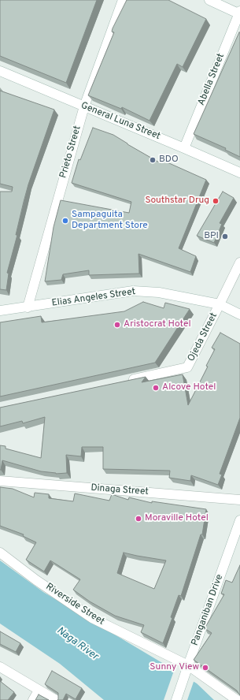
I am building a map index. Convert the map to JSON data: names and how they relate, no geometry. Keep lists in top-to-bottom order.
{
  "streets": {
    "street": [
      "Abella Street",
      "General Luna Street",
      "Prieto Street",
      "Elias Angeles Street",
      "Ojeda Street",
      "Dinaga Street",
      "Riverside Street",
      "Panganiban Drive"
    ]
  },
  "crossings": [
    ["Abella Street", "General Luna Street"],
    ["General Luna Street", "Prieto Street"],
    ["Prieto Street", "Elias Angeles Street"],
    ["Elias Angeles Street", "Ojeda Street"],
    ["Riverside Street", "Panganiban Drive"]
  ],
  "water": ["Naga River"],
  "places": [
    "BDO",
    "Southstar Drug",
    "Sampaguita Department Store",
    "BPI",
    "Aristocrat Hotel",
    "Alcove Hotel",
    "Moraville Hotel",
    "Sunny View"
  ]
}
